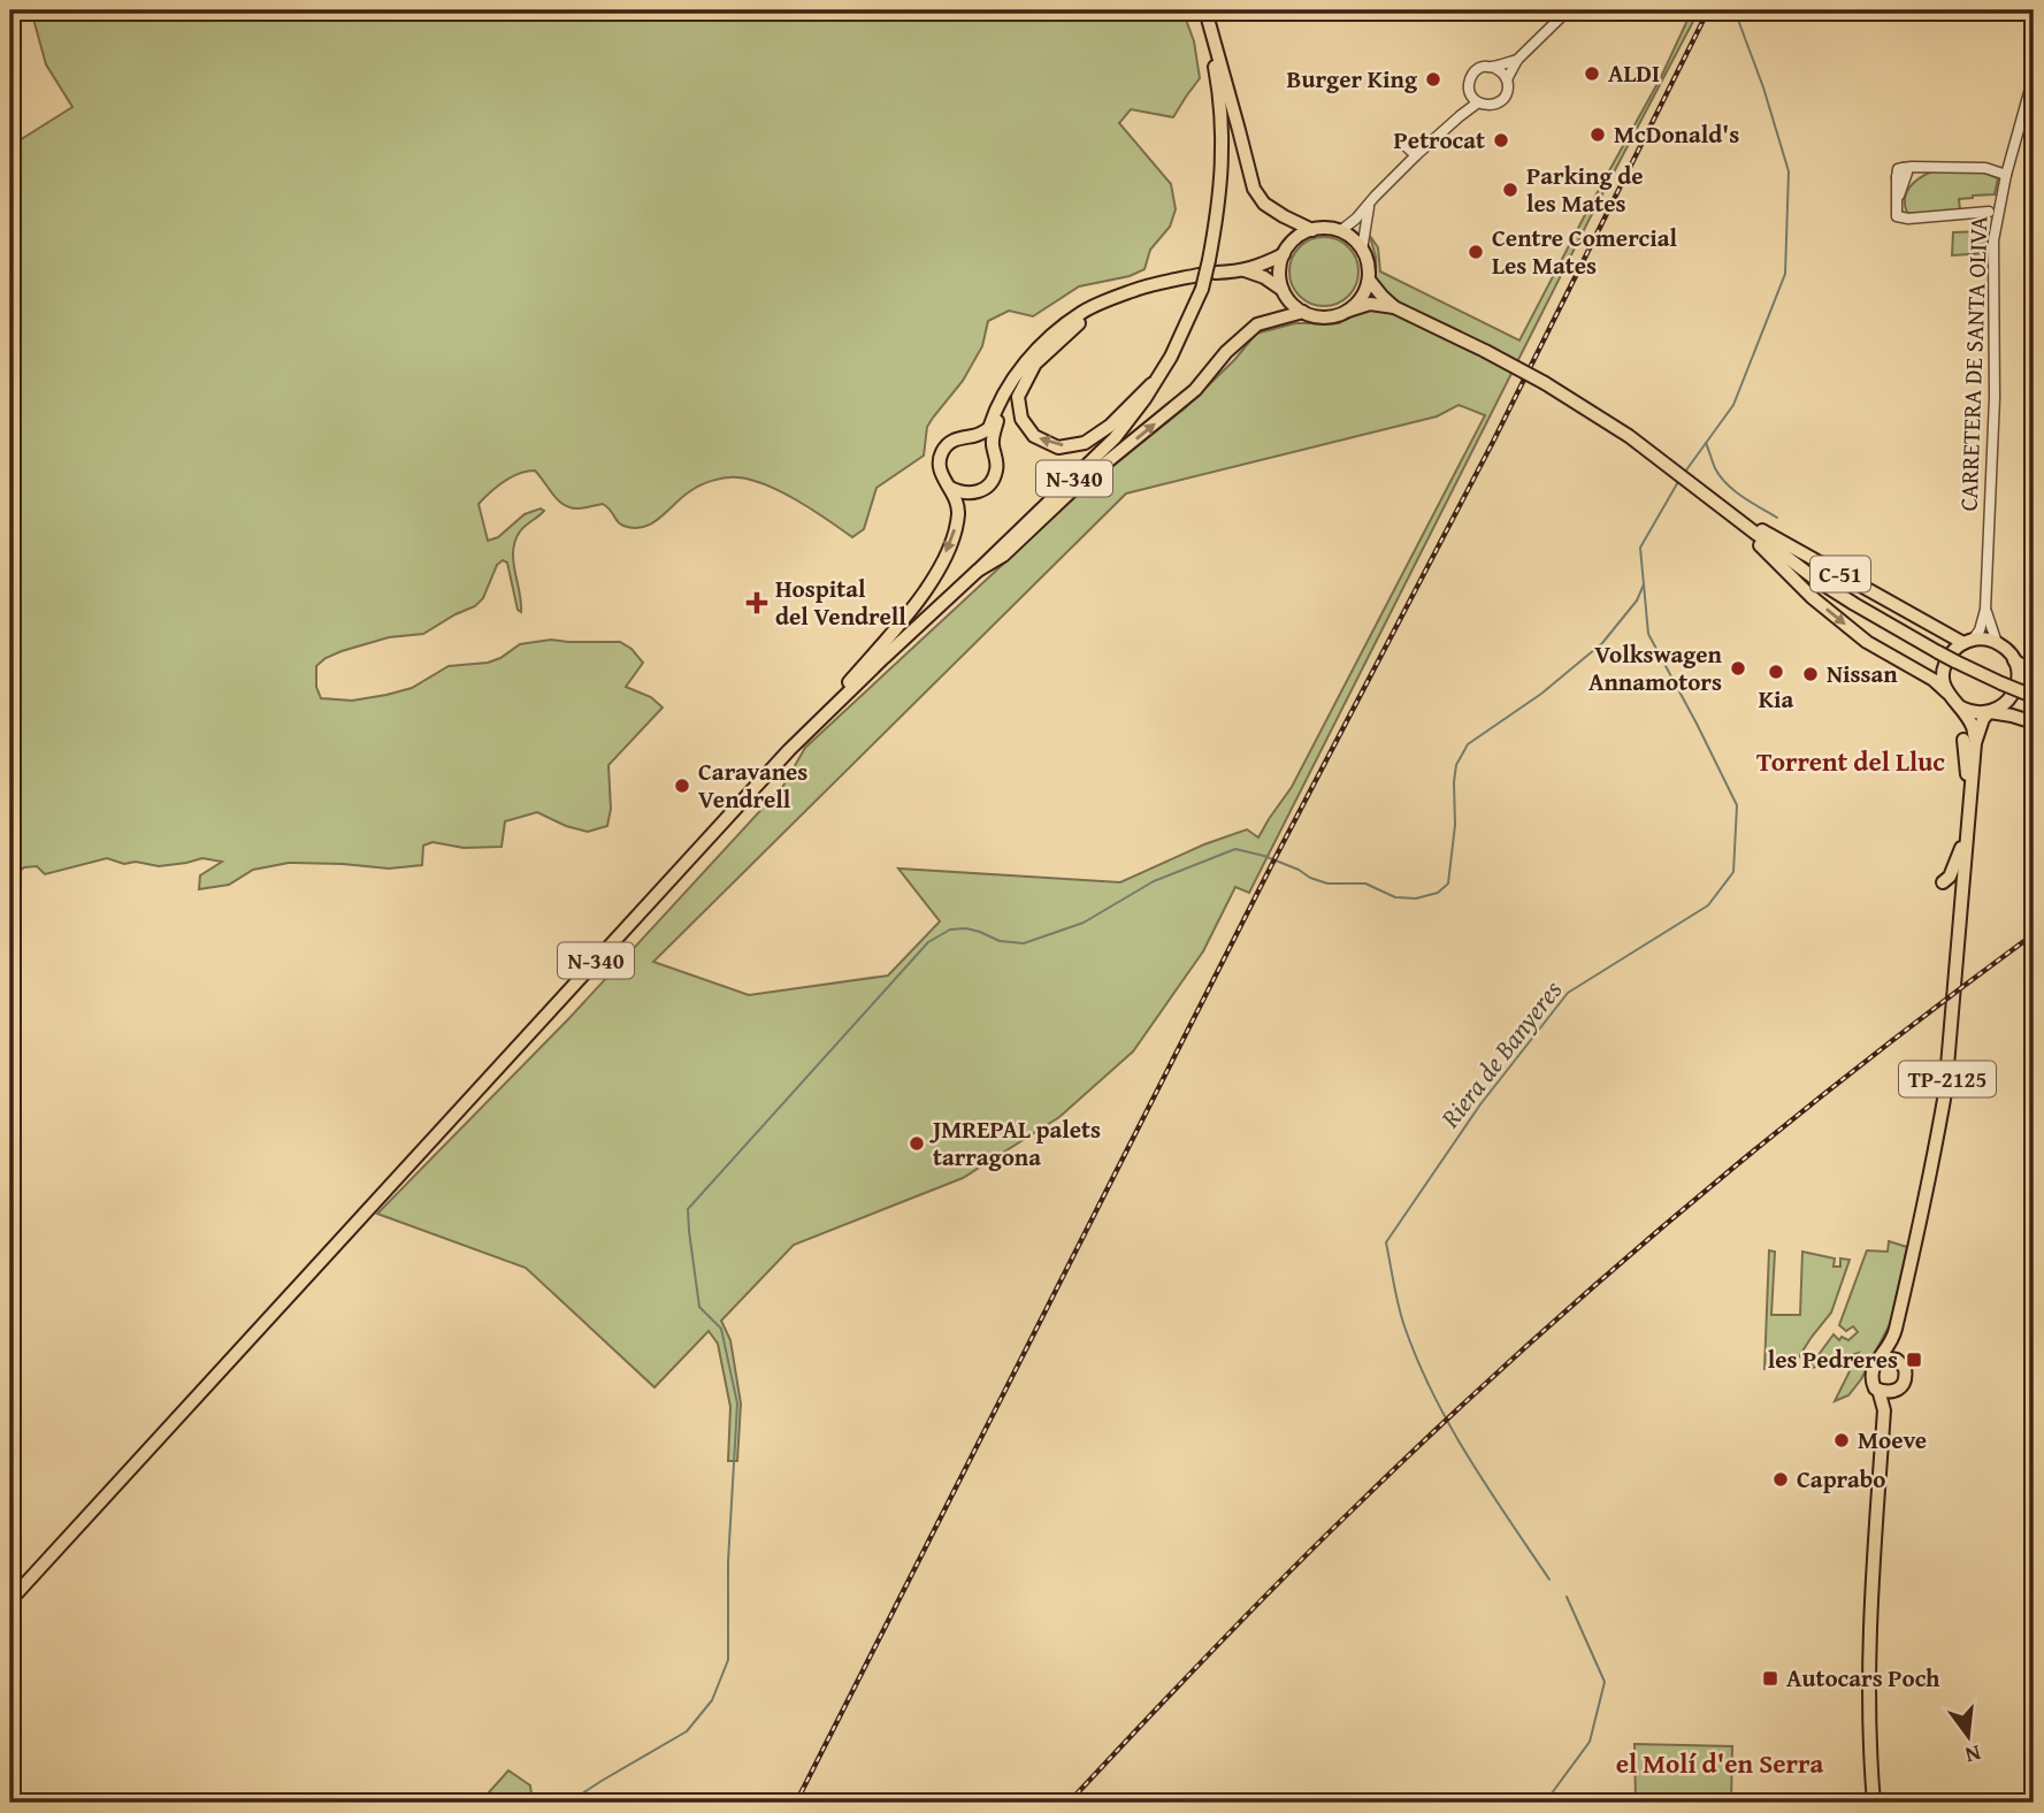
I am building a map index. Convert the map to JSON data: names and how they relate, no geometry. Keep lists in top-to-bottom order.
{
  "streets": {
    "main road": ["N-340", "C-51", "TP-2125"],
    "street": ["CARRETERA DE SANTA OLIVA"]
  },
  "districts": ["Torrent del Lluc", "el Molí d'en Serra"],
  "water": ["Riera de Banyeres"],
  "places": {
    "other": [
      "ALDI",
      "Burger King",
      "McDonald's",
      "Petrocat",
      "Parking de les Mates",
      "Centre Comercial Les Mates",
      "Volkswagen Annamotors",
      "Kia",
      "Nissan",
      "Caravanes Vendrell",
      "JMREPAL palets tarragona",
      "Moeve",
      "Caprabo"
    ],
    "health": ["Hospital del Vendrell"],
    "transit": ["les Pedreres", "Autocars Poch"]
  },
  "north": "bottom"
}
